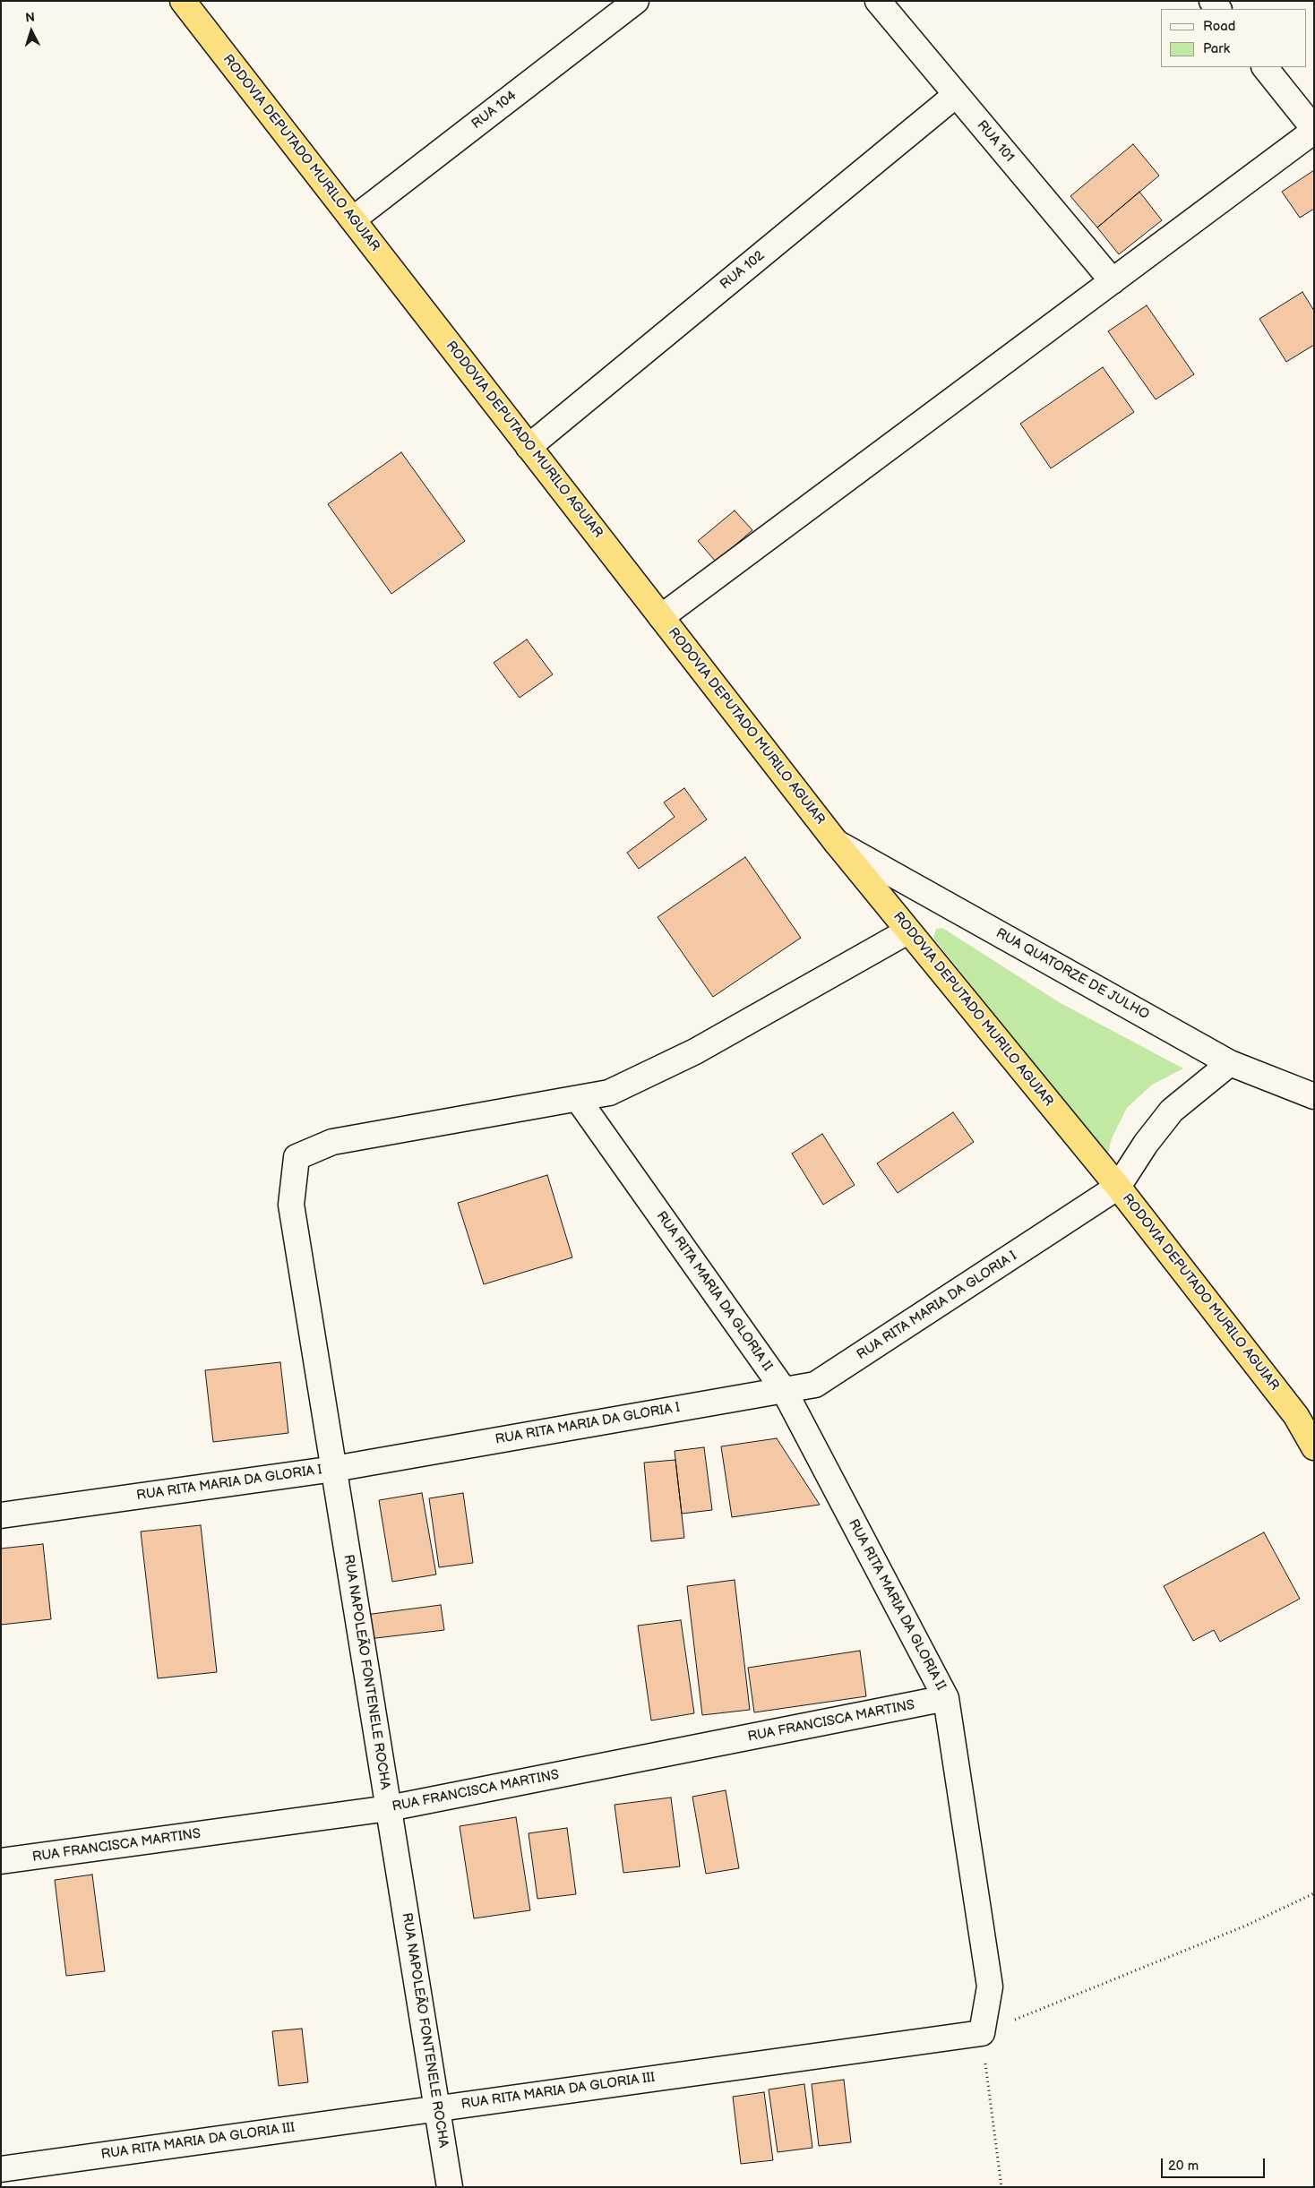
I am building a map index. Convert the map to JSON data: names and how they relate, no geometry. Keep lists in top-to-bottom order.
{
  "streets": {
    "highway": ["RODOVIA DEPUTADO MURILO AGUIAR"],
    "street": [
      "RUA 104",
      "RUA 101",
      "RUA 102",
      "RUA QUATORZE DE JULHO",
      "RUA RITA MARIA DA GLORIA II",
      "RUA RITA MARIA DA GLORIA I",
      "RUA NAPOLEÃO FONTENELE ROCHA",
      "RUA FRANCISCA MARTINS",
      "RUA RITA MARIA DA GLORIA III"
    ]
  },
  "crossings": [
    ["RUA 104", "RODOVIA DEPUTADO MURILO AGUIAR"],
    ["RUA 101", "RUA 102"],
    ["RODOVIA DEPUTADO MURILO AGUIAR", "RUA 102"],
    ["RODOVIA DEPUTADO MURILO AGUIAR", "RUA QUATORZE DE JULHO"],
    ["RODOVIA DEPUTADO MURILO AGUIAR", "RUA RITA MARIA DA GLORIA I"],
    ["RUA RITA MARIA DA GLORIA II", "RUA RITA MARIA DA GLORIA I"],
    ["RUA RITA MARIA DA GLORIA II", "RUA NAPOLEÃO FONTENELE ROCHA"],
    ["RUA RITA MARIA DA GLORIA II", "RUA FRANCISCA MARTINS"],
    ["RUA RITA MARIA DA GLORIA II", "RUA RITA MARIA DA GLORIA III"],
    ["RUA RITA MARIA DA GLORIA I", "RUA NAPOLEÃO FONTENELE ROCHA"],
    ["RUA NAPOLEÃO FONTENELE ROCHA", "RUA FRANCISCA MARTINS"],
    ["RUA NAPOLEÃO FONTENELE ROCHA", "RUA RITA MARIA DA GLORIA III"]
  ],
  "legend": ["Road", "Park"],
  "scale_bar": "20 m",
  "north": "top"
}
